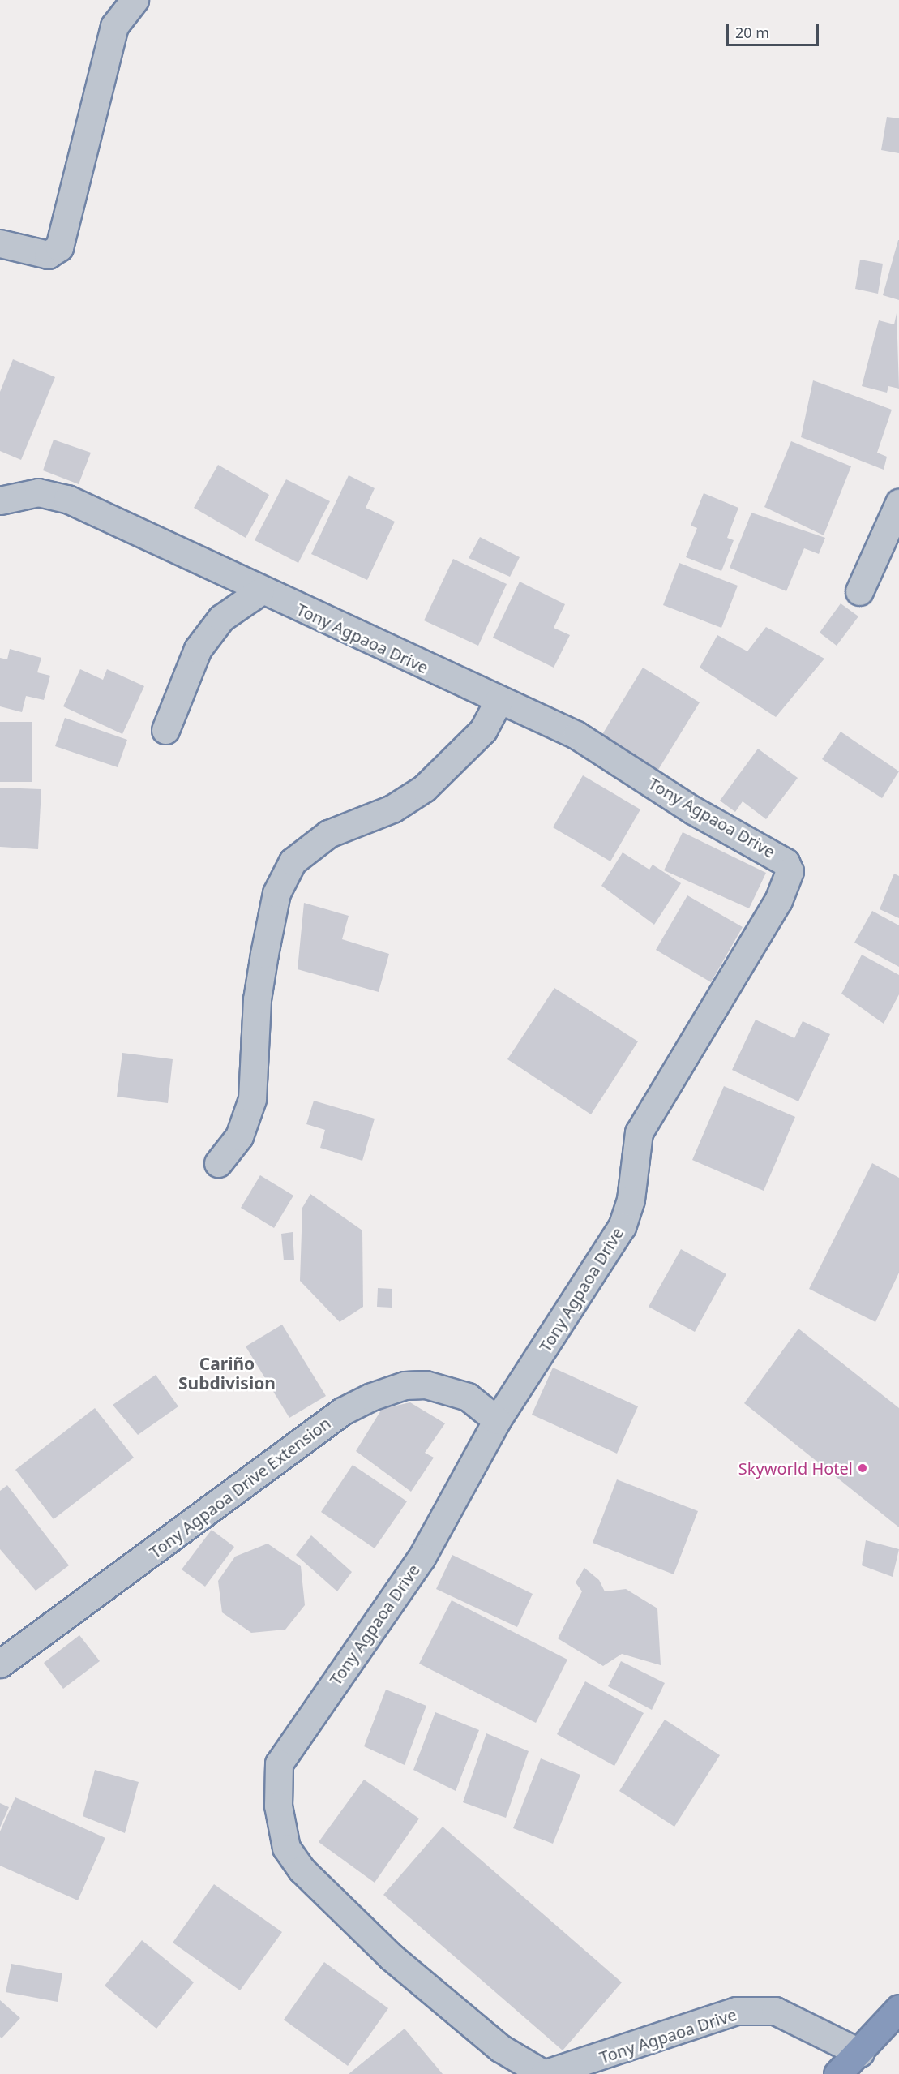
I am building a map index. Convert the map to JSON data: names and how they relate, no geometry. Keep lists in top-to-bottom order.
{
  "streets": {
    "street": ["Tony Agpaoa Drive", "Tony Agpaoa Drive Extension"]
  },
  "crossings": [
    ["Tony Agpaoa Drive", "Tony Agpaoa Drive Extension"]
  ],
  "districts": ["Cariño Subdivision"],
  "places": ["Skyworld Hotel"],
  "scale_bar": "20 m"
}
